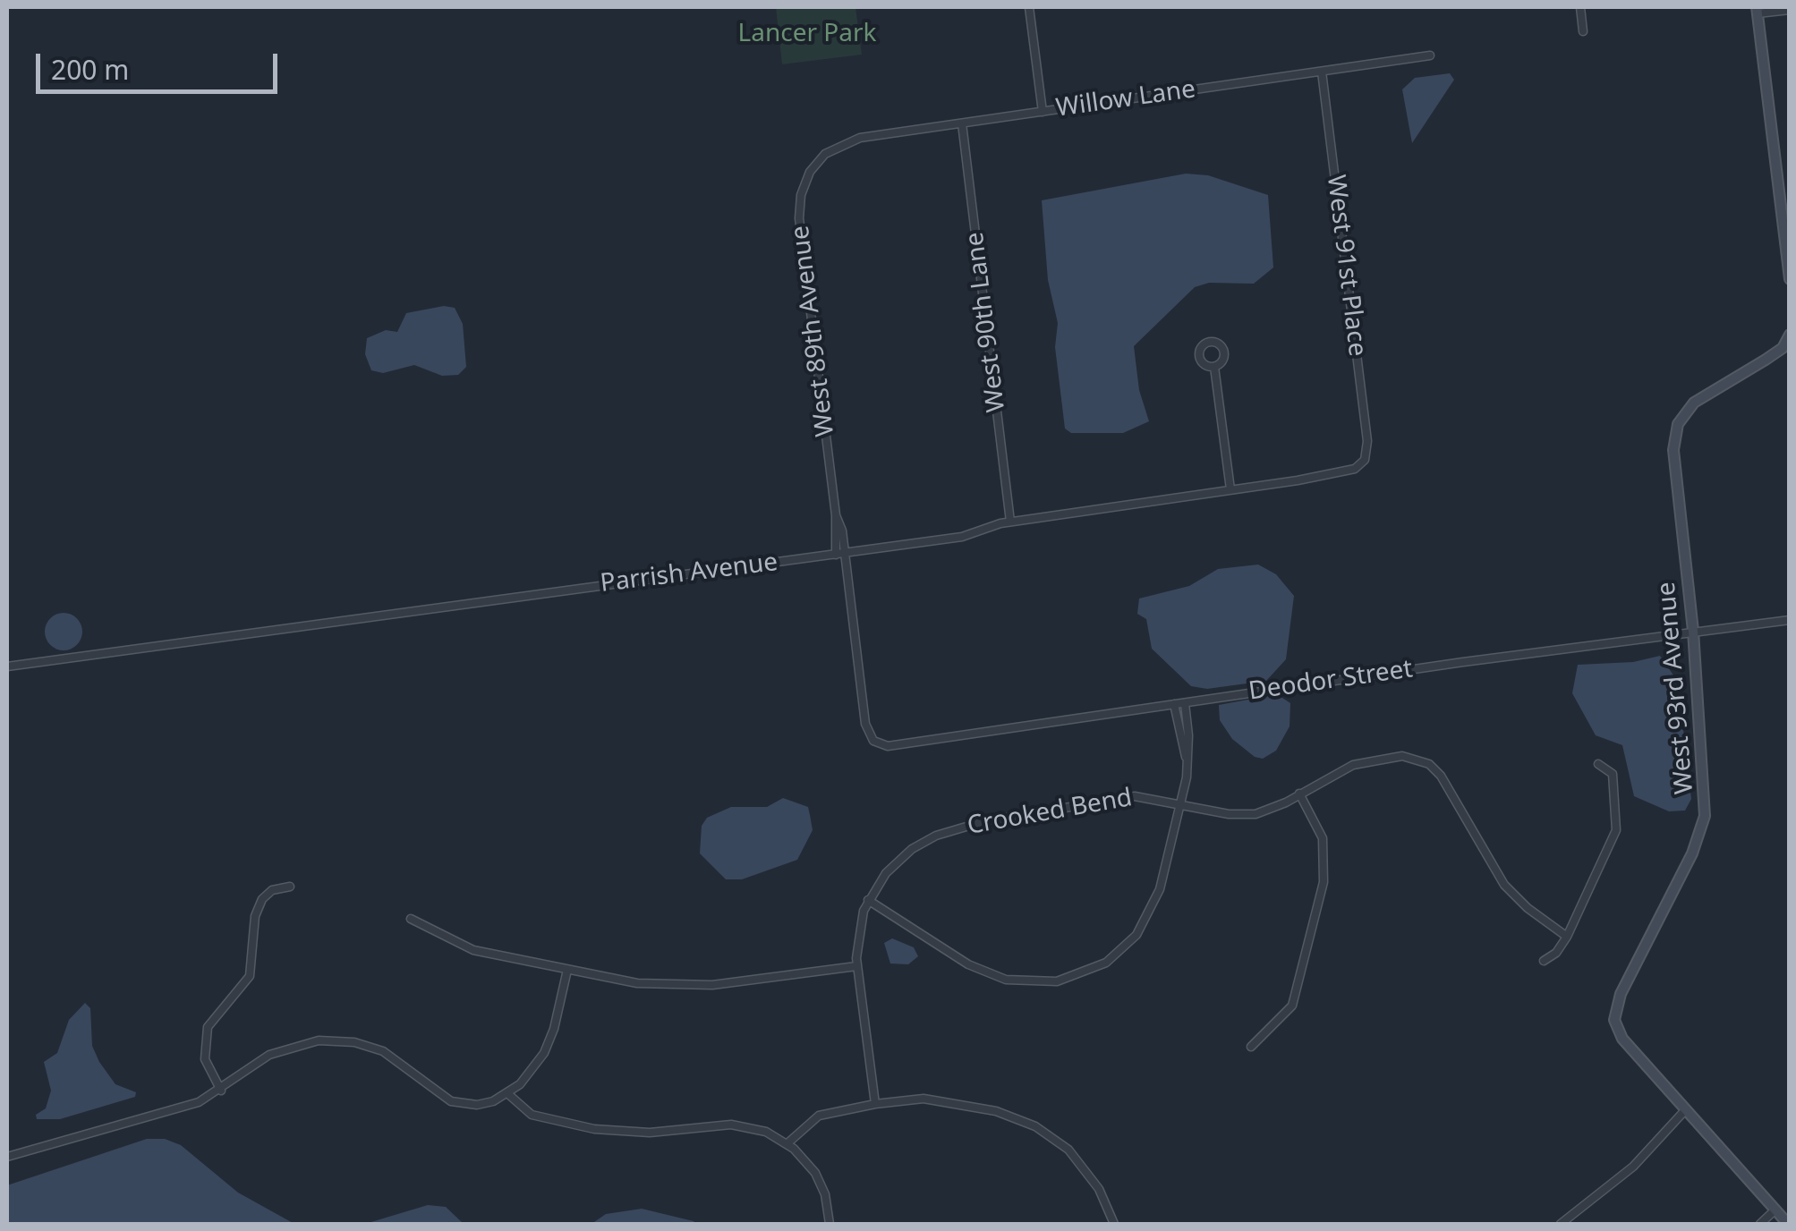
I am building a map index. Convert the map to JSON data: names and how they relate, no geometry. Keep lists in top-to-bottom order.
{
  "streets": {
    "street": [
      "Willow Lane",
      "West 91st Place",
      "West 90th Lane",
      "West 89th Avenue",
      "Parrish Avenue",
      "Deodor Street",
      "West 93rd Avenue",
      "Crooked Bend"
    ]
  },
  "crossings": [
    ["Willow Lane", "West 91st Place"],
    ["Willow Lane", "West 90th Lane"],
    ["Willow Lane", "West 89th Avenue"],
    ["West 91st Place", "Parrish Avenue"],
    ["West 90th Lane", "Parrish Avenue"],
    ["West 89th Avenue", "Parrish Avenue"],
    ["West 89th Avenue", "Deodor Street"],
    ["Deodor Street", "West 93rd Avenue"]
  ],
  "parks": ["Lancer Park"],
  "scale_bar": "200 m"
}
